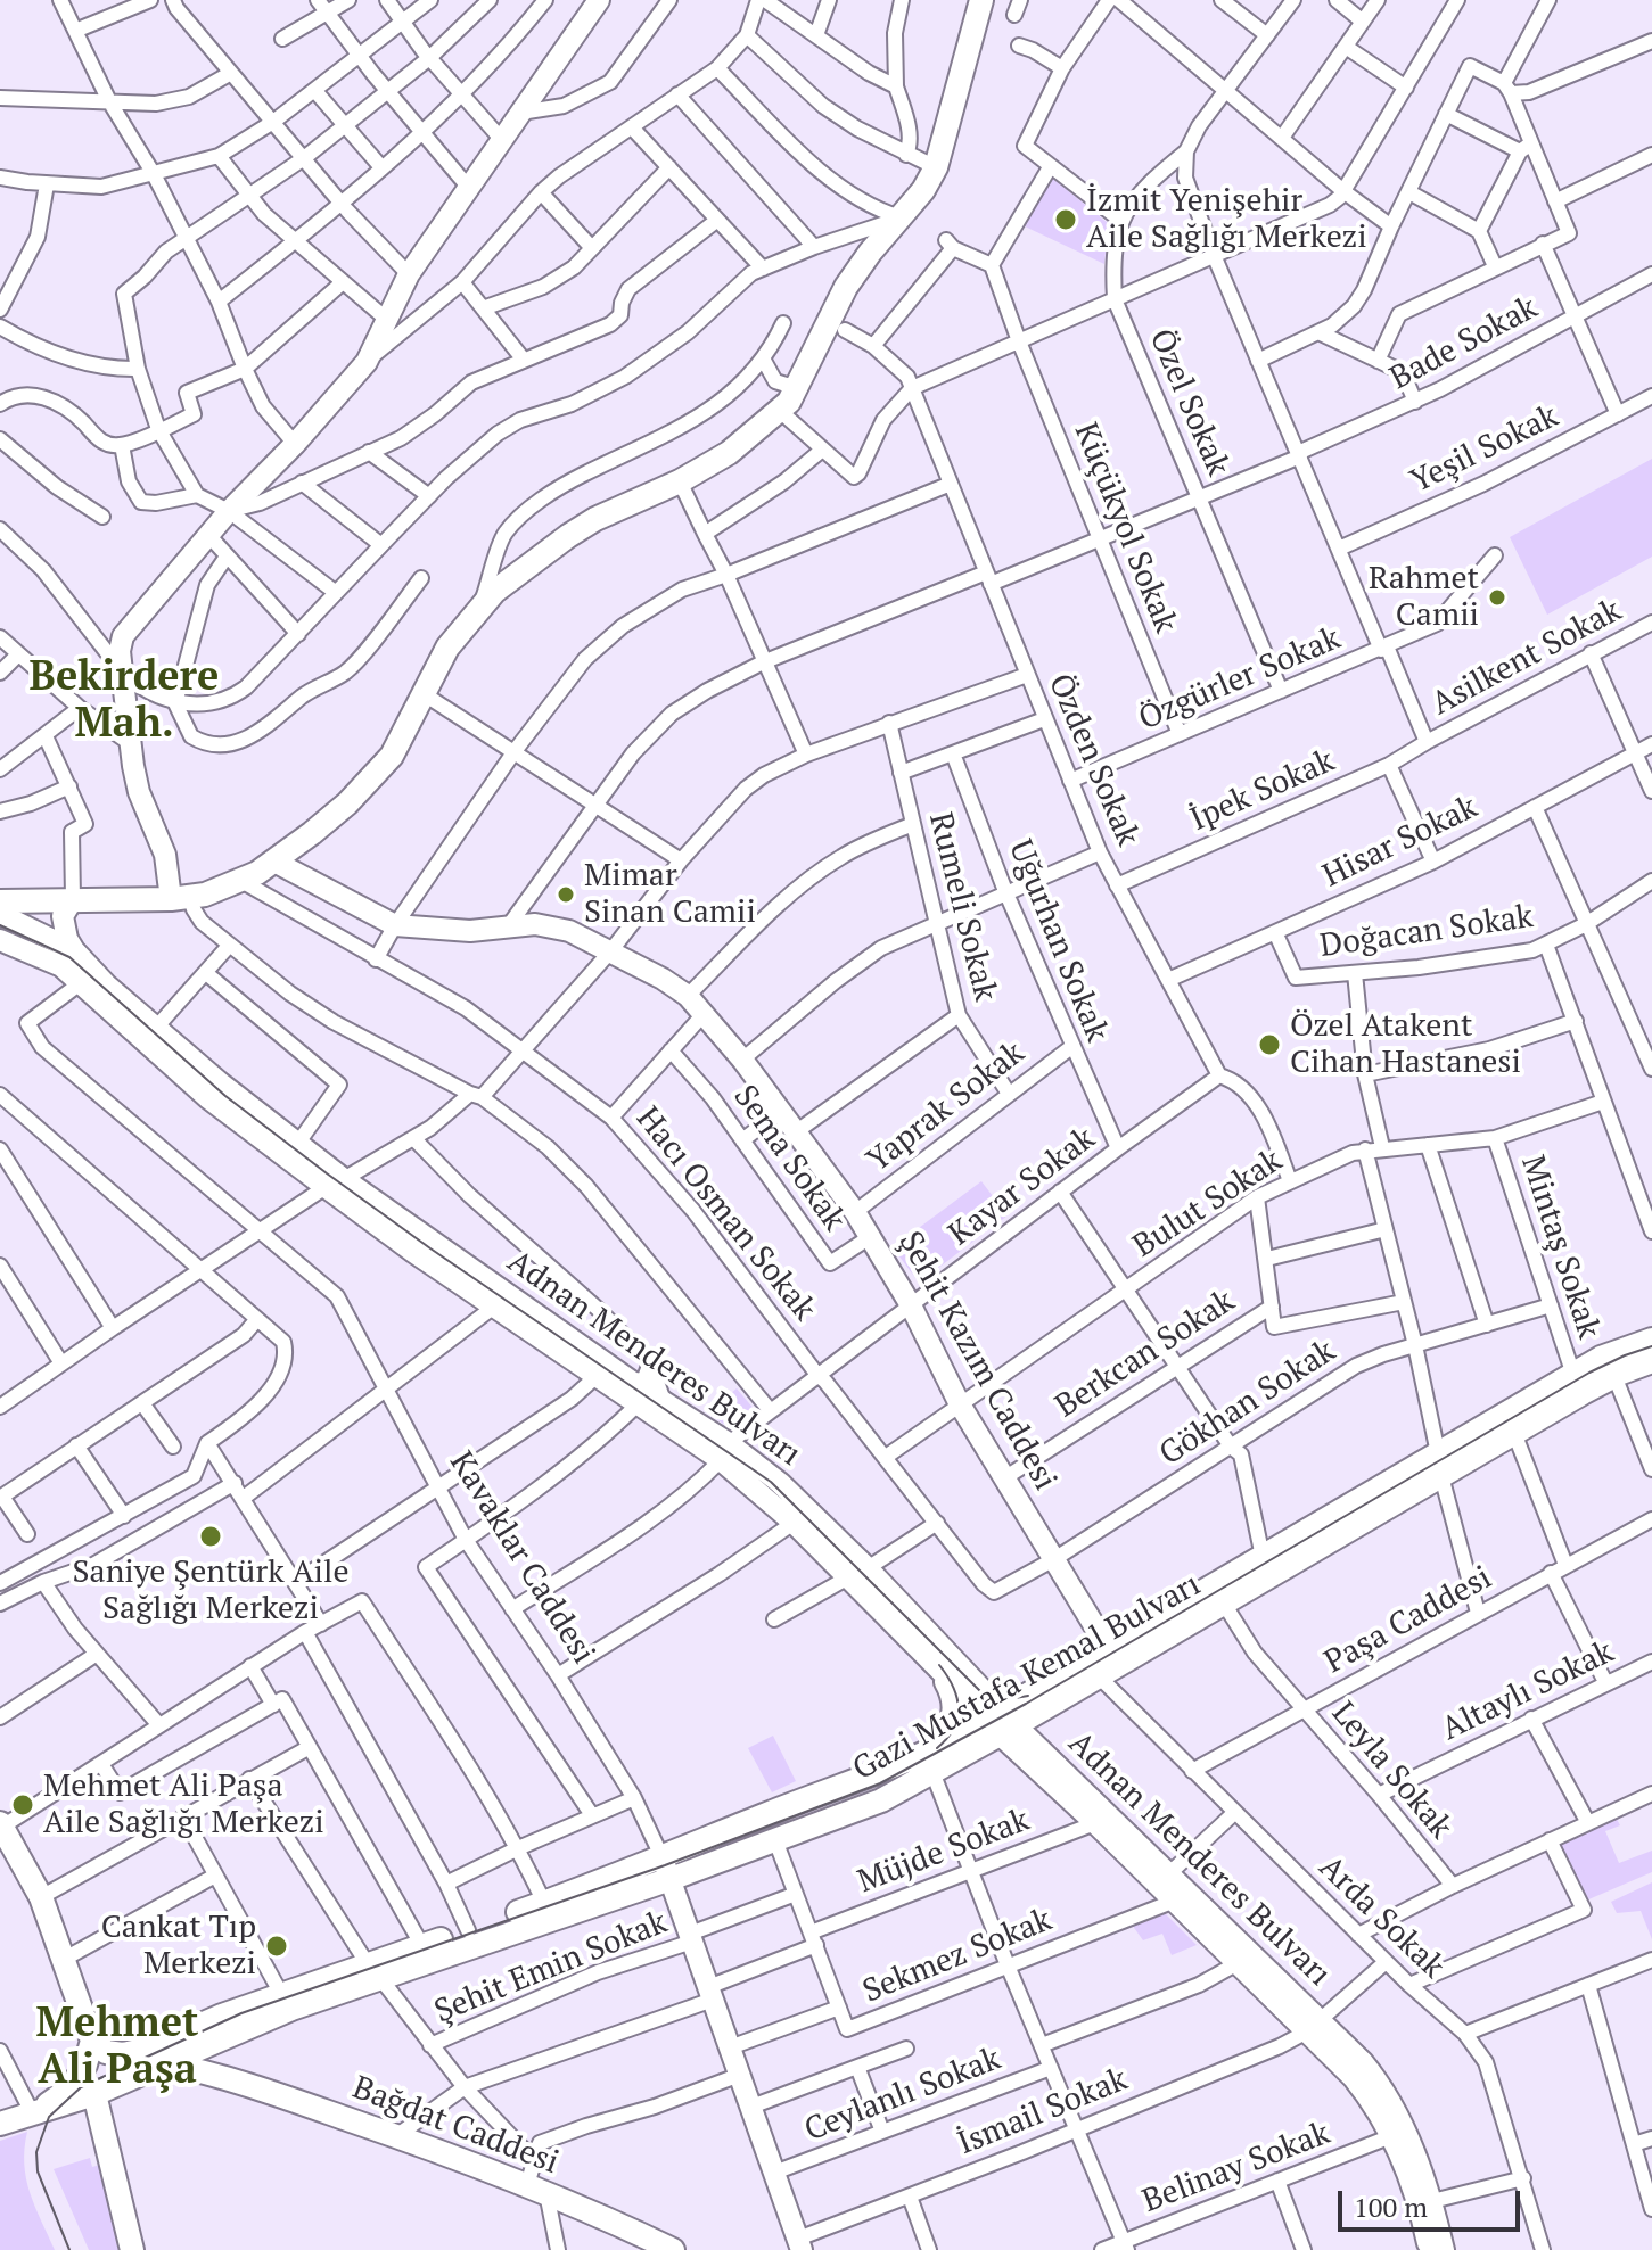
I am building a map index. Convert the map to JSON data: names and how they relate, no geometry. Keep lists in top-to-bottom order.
{
  "streets": {
    "main road": [
      "Adnan Menderes Bulvarı",
      "Şehit Kazım Caddesi",
      "Kavaklar Caddesi",
      "Gazi Mustafa Kemal Bulvarı",
      "Bağdat Caddesi"
    ],
    "street": [
      "Bade Sokak",
      "Özel Sokak",
      "Yeşil Sokak",
      "Küçükyol Sokak",
      "Asilkent Sokak",
      "Özgürler Sokak",
      "Özden Sokak",
      "İpek Sokak",
      "Hisar Sokak",
      "Rumeli Sokak",
      "Doğacan Sokak",
      "Uğurhan Sokak",
      "Yaprak Sokak",
      "Sema Sokak",
      "Kayar Sokak",
      "Bulut Sokak",
      "Hacı Osman Sokak",
      "Mintaş Sokak",
      "Berkcan Sokak",
      "Gökhan Sokak",
      "Paşa Caddesi",
      "Altaylı Sokak",
      "Leyla Sokak",
      "Müjde Sokak",
      "Arda Sokak",
      "Sekmez Sokak",
      "Şehit Emin Sokak",
      "Ceylanlı Sokak",
      "İsmail Sokak",
      "Belinay Sokak"
    ]
  },
  "crossings": [
    ["Bade Sokak", "Özel Sokak"],
    ["Bade Sokak", "Küçükyol Sokak"],
    ["Bade Sokak", "Özden Sokak"],
    ["Bade Sokak", "Şehit Kazım Caddesi"],
    ["Özel Sokak", "Özgürler Sokak"],
    ["Küçükyol Sokak", "Özgürler Sokak"],
    ["Asilkent Sokak", "İpek Sokak"],
    ["Özgürler Sokak", "Özden Sokak"],
    ["Özden Sokak", "İpek Sokak"],
    ["Özden Sokak", "Hisar Sokak"],
    ["Özden Sokak", "Kayar Sokak"],
    ["Özden Sokak", "Bulut Sokak"],
    ["Hisar Sokak", "Doğacan Sokak"],
    ["Rumeli Sokak", "Yaprak Sokak"],
    ["Uğurhan Sokak", "Yaprak Sokak"],
    ["Uğurhan Sokak", "Kayar Sokak"],
    ["Yaprak Sokak", "Şehit Kazım Caddesi"],
    ["Sema Sokak", "Şehit Kazım Caddesi"],
    ["Kayar Sokak", "Hacı Osman Sokak"],
    ["Kayar Sokak", "Adnan Menderes Bulvarı"],
    ["Kayar Sokak", "Şehit Kazım Caddesi"],
    ["Kayar Sokak", "Kavaklar Caddesi"],
    ["Bulut Sokak", "Hacı Osman Sokak"],
    ["Bulut Sokak", "Mintaş Sokak"],
    ["Bulut Sokak", "Şehit Kazım Caddesi"],
    ["Hacı Osman Sokak", "Şehit Kazım Caddesi"],
    ["Hacı Osman Sokak", "Gökhan Sokak"],
    ["Mintaş Sokak", "Gökhan Sokak"],
    ["Mintaş Sokak", "Gazi Mustafa Kemal Bulvarı"],
    ["Berkcan Sokak", "Şehit Kazım Caddesi"],
    ["Adnan Menderes Bulvarı", "Kavaklar Caddesi"],
    ["Adnan Menderes Bulvarı", "Gazi Mustafa Kemal Bulvarı"],
    ["Adnan Menderes Bulvarı", "Müjde Sokak"],
    ["Adnan Menderes Bulvarı", "Sekmez Sokak"],
    ["Adnan Menderes Bulvarı", "İsmail Sokak"],
    ["Adnan Menderes Bulvarı", "Belinay Sokak"],
    ["Şehit Kazım Caddesi", "Gökhan Sokak"],
    ["Şehit Kazım Caddesi", "Gazi Mustafa Kemal Bulvarı"],
    ["Kavaklar Caddesi", "Gazi Mustafa Kemal Bulvarı"],
    ["Kavaklar Caddesi", "Müjde Sokak"],
    ["Kavaklar Caddesi", "Şehit Emin Sokak"],
    ["Kavaklar Caddesi", "Ceylanlı Sokak"],
    ["Kavaklar Caddesi", "İsmail Sokak"],
    ["Paşa Caddesi", "Leyla Sokak"],
    ["Paşa Caddesi", "Arda Sokak"],
    ["Gazi Mustafa Kemal Bulvarı", "Leyla Sokak"],
    ["Gazi Mustafa Kemal Bulvarı", "Arda Sokak"],
    ["Gazi Mustafa Kemal Bulvarı", "Sekmez Sokak"],
    ["Gazi Mustafa Kemal Bulvarı", "Bağdat Caddesi"],
    ["Altaylı Sokak", "Leyla Sokak"],
    ["Müjde Sokak", "Sekmez Sokak"],
    ["Müjde Sokak", "Bağdat Caddesi"],
    ["Arda Sokak", "İsmail Sokak"],
    ["Sekmez Sokak", "Şehit Emin Sokak"]
  ],
  "districts": ["Bekirdere Mah.", "Mehmet Ali Paşa"],
  "places": [
    "İzmit Yenişehir Aile Sağlığı Merkezi",
    "Rahmet Camii",
    "Mimar Sinan Camii",
    "Özel Atakent Cihan Hastanesi",
    "Saniye Şentürk Aile Sağlığı Merkezi",
    "Mehmet Ali Paşa Aile Sağlığı Merkezi",
    "Cankat Tıp Merkezi"
  ],
  "scale_bar": "100 m"
}
